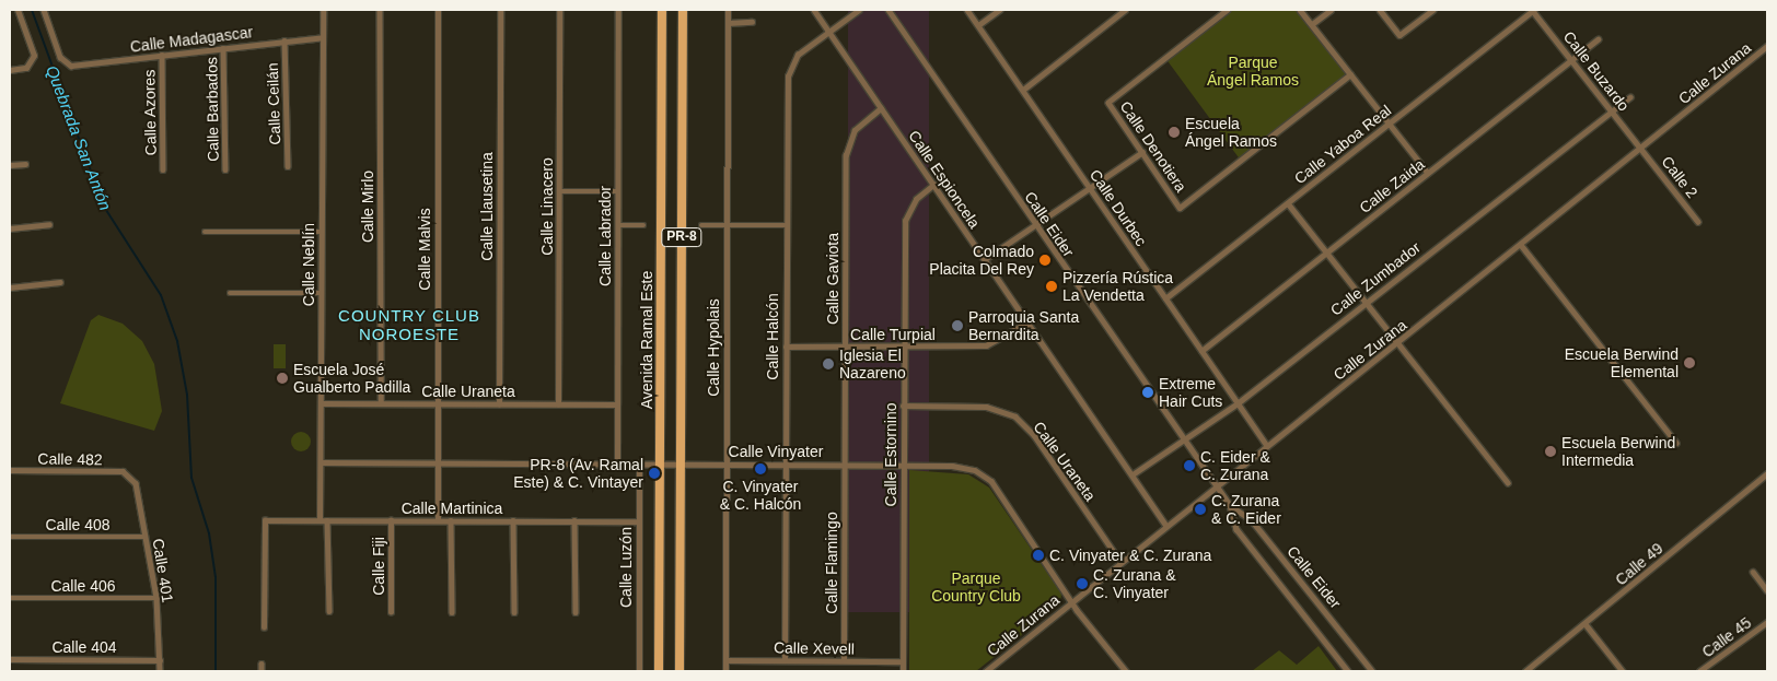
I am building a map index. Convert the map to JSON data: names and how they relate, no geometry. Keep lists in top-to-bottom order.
{
  "streets": {
    "main road": ["PR-8", "Avenida Ramal Este"],
    "street": [
      "Calle Madagascar",
      "Calle Buzardo",
      "Calle Zurana",
      "Calle Ceilán",
      "Calle Barbados",
      "Calle Azores",
      "Calle Yaboa Real",
      "Calle Denotiera",
      "Calle 2",
      "Calle Espioncela",
      "Calle Zaida",
      "Calle Mirlo",
      "Calle Llausetina",
      "Calle Linacero",
      "Calle Durbec",
      "Calle Eider",
      "Calle Labrador",
      "Calle Malvis",
      "Calle Neblín",
      "Calle Gaviota",
      "Calle Zumbador",
      "Calle Turpial",
      "Calle Halcón",
      "Calle Hypolais",
      "Calle Uraneta",
      "Calle Vinyater",
      "Calle Estornino",
      "Calle 482",
      "Calle Martinica",
      "Calle 408",
      "Calle Flamingo",
      "Calle 49",
      "Calle Fiji",
      "Calle Luzón",
      "Calle 401",
      "Calle 406",
      "Calle 45",
      "Calle 404",
      "Calle Xevell"
    ]
  },
  "crossings": [
    ["Calle Madagascar", "Calle Ceilán"],
    ["Calle Madagascar", "Calle Barbados"],
    ["Calle Madagascar", "Calle Azores"],
    ["Calle Madagascar", "Calle Neblín"],
    ["Calle Buzardo", "Calle Zurana"],
    ["Calle Buzardo", "Calle Yaboa Real"],
    ["Calle Buzardo", "Calle 2"],
    ["Calle Buzardo", "Calle Zaida"],
    ["Calle Buzardo", "Calle Zumbador"],
    ["Calle Zurana", "Calle 2"],
    ["Calle Zurana", "Calle Espioncela"],
    ["Calle Zurana", "Calle Durbec"],
    ["Calle Zurana", "Calle Eider"],
    ["Calle Zurana", "Calle Uraneta"],
    ["Calle Zurana", "Calle Vinyater"],
    ["Calle Yaboa Real", "Calle Durbec"],
    ["Calle Espioncela", "Calle Gaviota"],
    ["Calle Espioncela", "Calle Zumbador"],
    ["Calle Espioncela", "Calle Turpial"],
    ["Calle Espioncela", "Calle Halcón"],
    ["Calle Espioncela", "Calle Estornino"],
    ["Calle Zaida", "Calle Durbec"],
    ["Calle Mirlo", "Calle Uraneta"],
    ["Calle Llausetina", "Calle Uraneta"],
    ["Calle Linacero", "Calle Uraneta"],
    ["Calle Durbec", "Calle Zumbador"],
    ["Calle Eider", "Calle Zumbador"],
    ["Calle Labrador", "Calle Uraneta"],
    ["Calle Labrador", "Calle Vinyater"],
    ["PR-8", "Calle Vinyater"],
    ["Calle Malvis", "Calle Uraneta"],
    ["Calle Malvis", "Calle Vinyater"],
    ["Calle Malvis", "Calle Martinica"],
    ["Calle Neblín", "Calle Uraneta"],
    ["Calle Neblín", "Calle Vinyater"],
    ["Calle Neblín", "Calle Martinica"],
    ["Calle Gaviota", "Calle Turpial"],
    ["Calle Gaviota", "Calle Vinyater"],
    ["Calle Gaviota", "Calle Flamingo"],
    ["Calle Turpial", "Calle Halcón"],
    ["Calle Turpial", "Calle Estornino"],
    ["Calle Halcón", "Calle Vinyater"],
    ["Calle Halcón", "Calle Xevell"],
    ["Avenida Ramal Este", "Calle Vinyater"],
    ["Calle Hypolais", "Calle Vinyater"],
    ["Calle Hypolais", "Calle Xevell"],
    ["Calle Uraneta", "Calle Estornino"],
    ["Calle Vinyater", "Calle Estornino"],
    ["Calle Vinyater", "Calle Flamingo"],
    ["Calle Vinyater", "Calle Luzón"],
    ["Calle Estornino", "Calle Xevell"],
    ["Calle 482", "Calle 401"],
    ["Calle Martinica", "Calle Fiji"],
    ["Calle Martinica", "Calle Luzón"],
    ["Calle 408", "Calle 401"],
    ["Calle Flamingo", "Calle Xevell"],
    ["Calle 401", "Calle 406"],
    ["Calle 401", "Calle 404"]
  ],
  "districts": ["COUNTRY CLUB NOROESTE"],
  "water": ["Quebrada San Antón"],
  "parks": ["Parque Ángel Ramos", "Parque Country Club"],
  "places": [
    "Escuela Ángel Ramos",
    "Colmado Placita Del Rey",
    "Pizzería Rústica La Vendetta",
    "Parroquia Santa Bernardita",
    "Escuela Berwind Elemental",
    "Iglesia El Nazareno",
    "Escuela José Gualberto Padilla",
    "Extreme Hair Cuts",
    "Escuela Berwind Intermedia",
    "C. Eider & C. Zurana",
    "C. Vinyater & C. Halcón",
    "PR-8 (Av. Ramal Este) & C. Vintayer",
    "C. Zurana & C. Eider",
    "C. Vinyater & C. Zurana",
    "C. Zurana & C. Vinyater"
  ]
}
